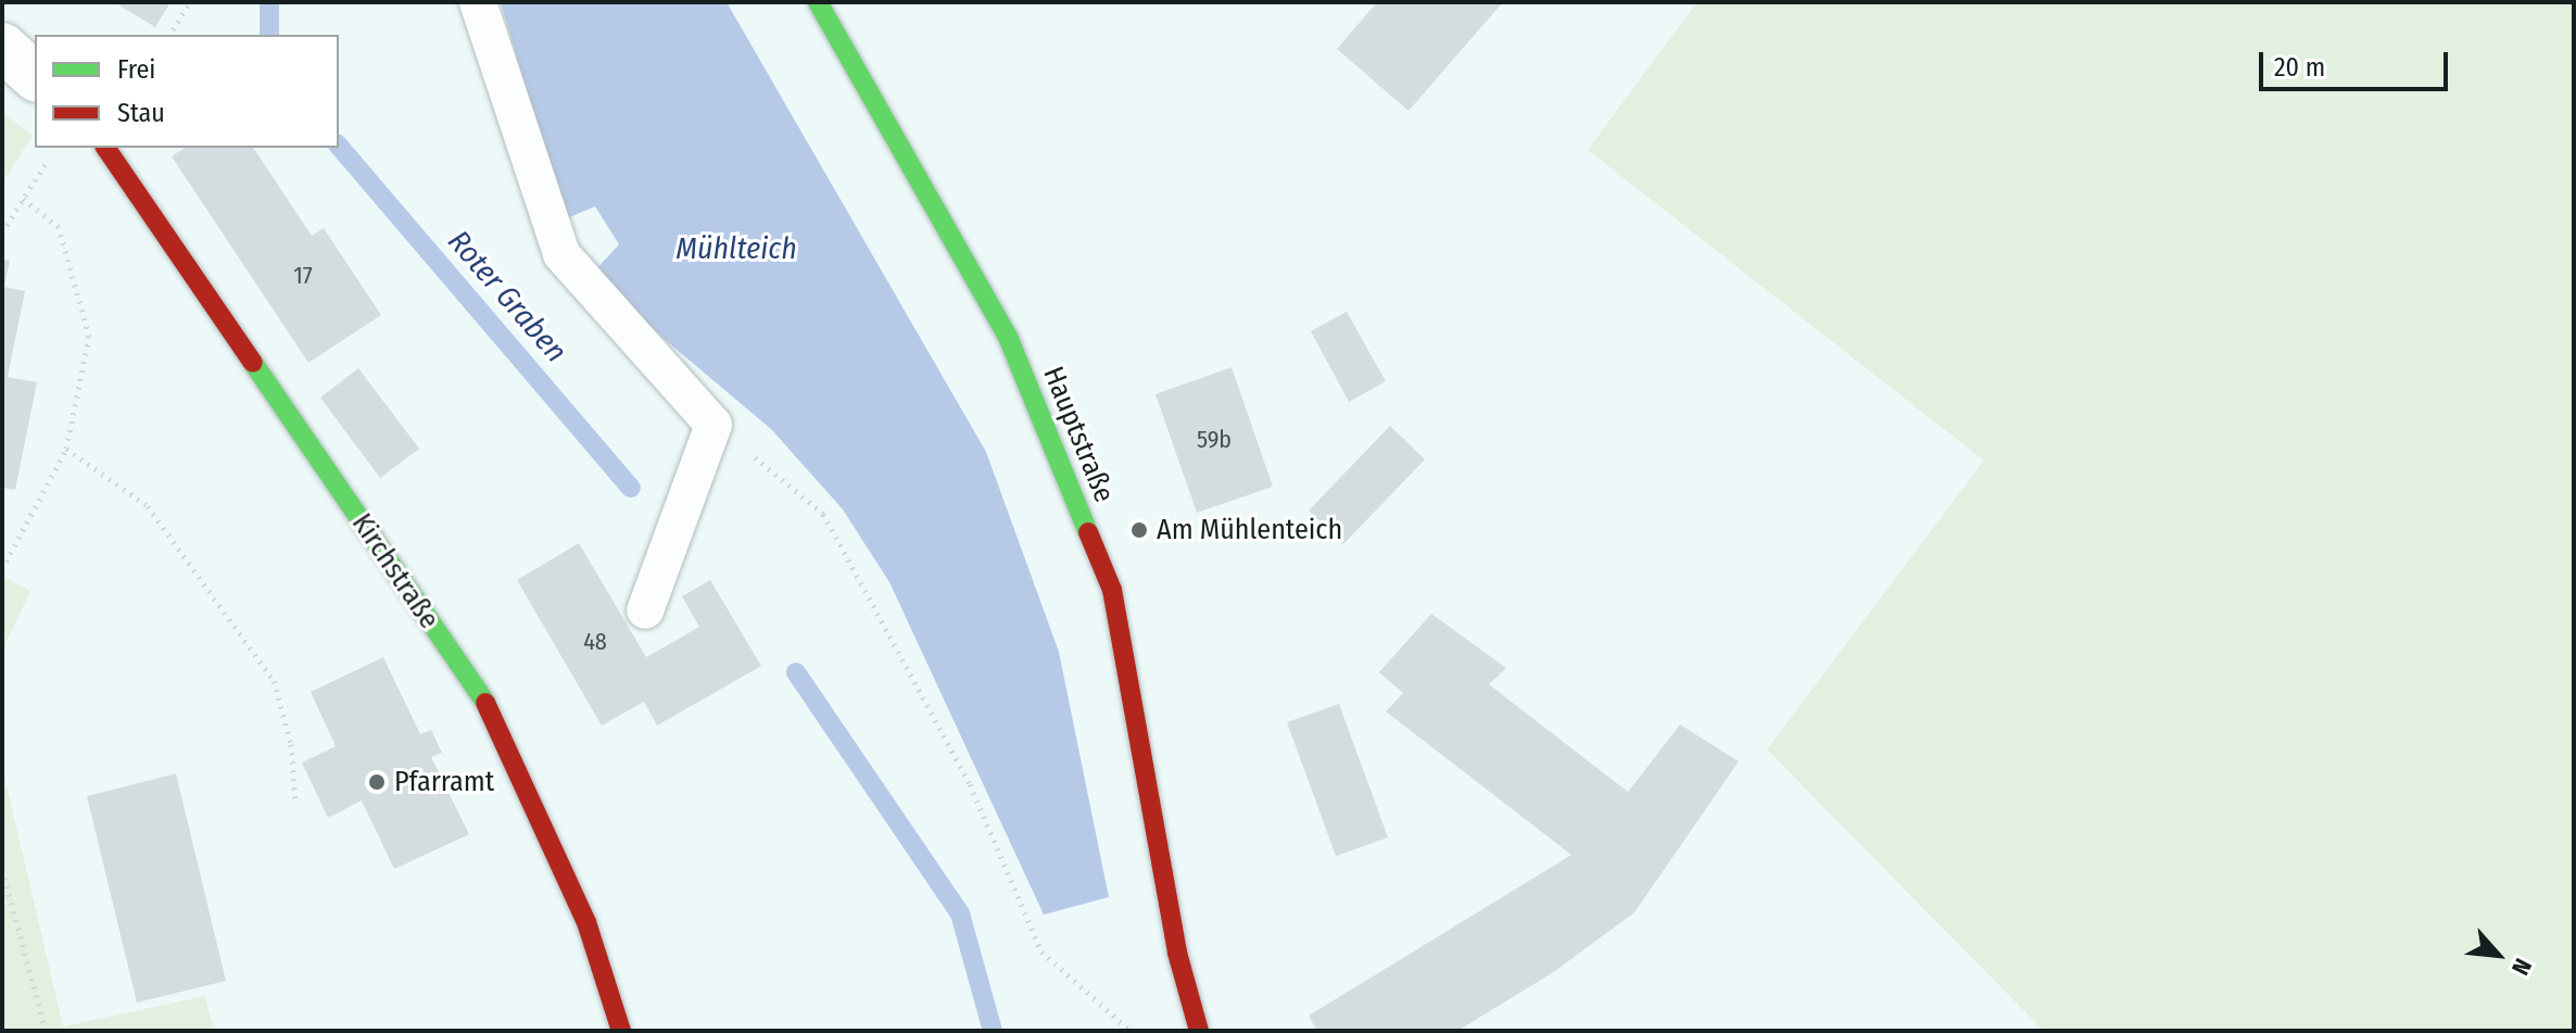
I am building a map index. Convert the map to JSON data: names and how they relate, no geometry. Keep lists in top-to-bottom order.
{
  "streets": {
    "street": ["Hauptstraße", "Kirchstraße"]
  },
  "water": ["Mühlteich", "Roter Graben"],
  "places": ["Am Mühlenteich", "Pfarramt"],
  "house_numbers": ["17", "59b", "48"],
  "legend": ["Frei", "Stau"],
  "scale_bar": "20 m",
  "north": "bottom right"
}
